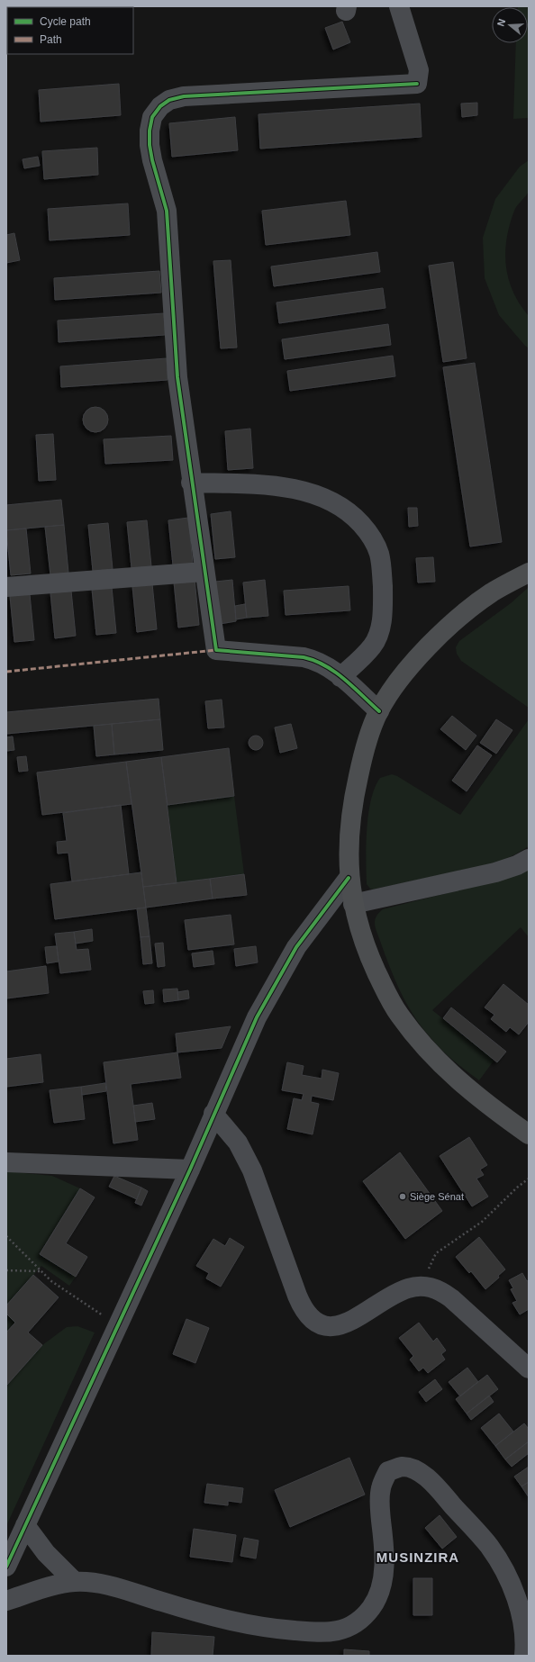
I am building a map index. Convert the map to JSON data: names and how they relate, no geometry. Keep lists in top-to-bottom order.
{
  "districts": ["MUSINZIRA"],
  "places": ["Siège Sénat"],
  "legend": ["Cycle path", "Path"],
  "north": "left"
}
